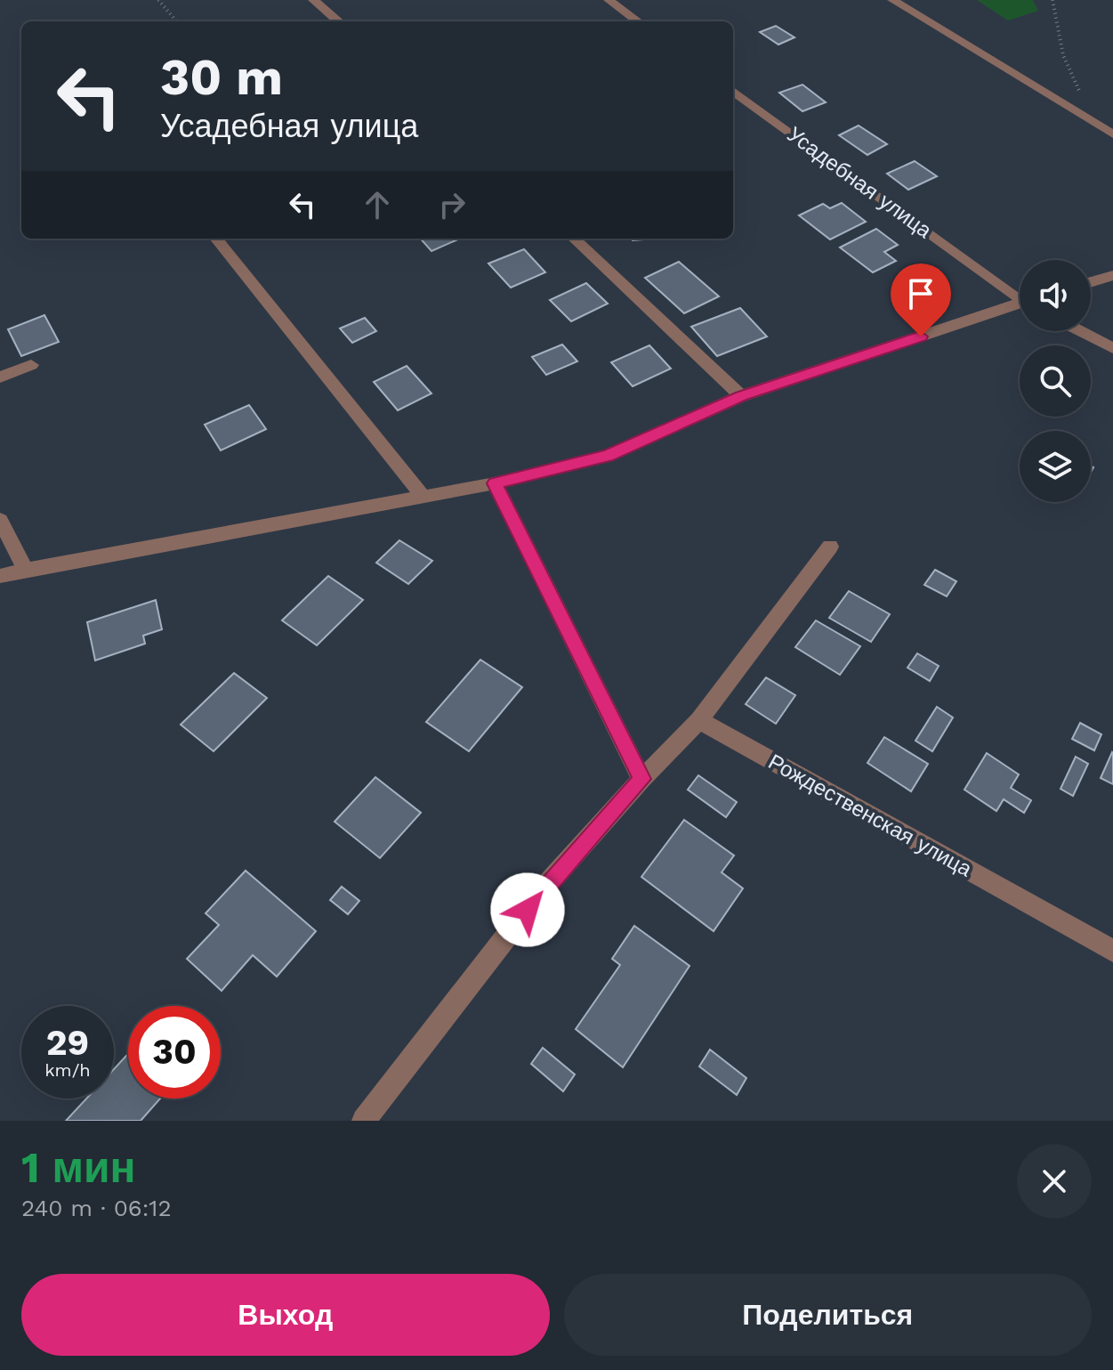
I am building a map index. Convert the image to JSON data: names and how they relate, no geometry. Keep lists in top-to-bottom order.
{
  "streets": {
    "street": ["Усадебная улица", "Рождественская улица"]
  },
  "page": {
    "turn": ["30 m", "Усадебная улица"],
    "speed": "29 km/h",
    "limit": "30",
    "heading": ["1 мин", "240 m · 06:12"],
    "buttons": ["Выход", "Поделиться"]
  }
}
